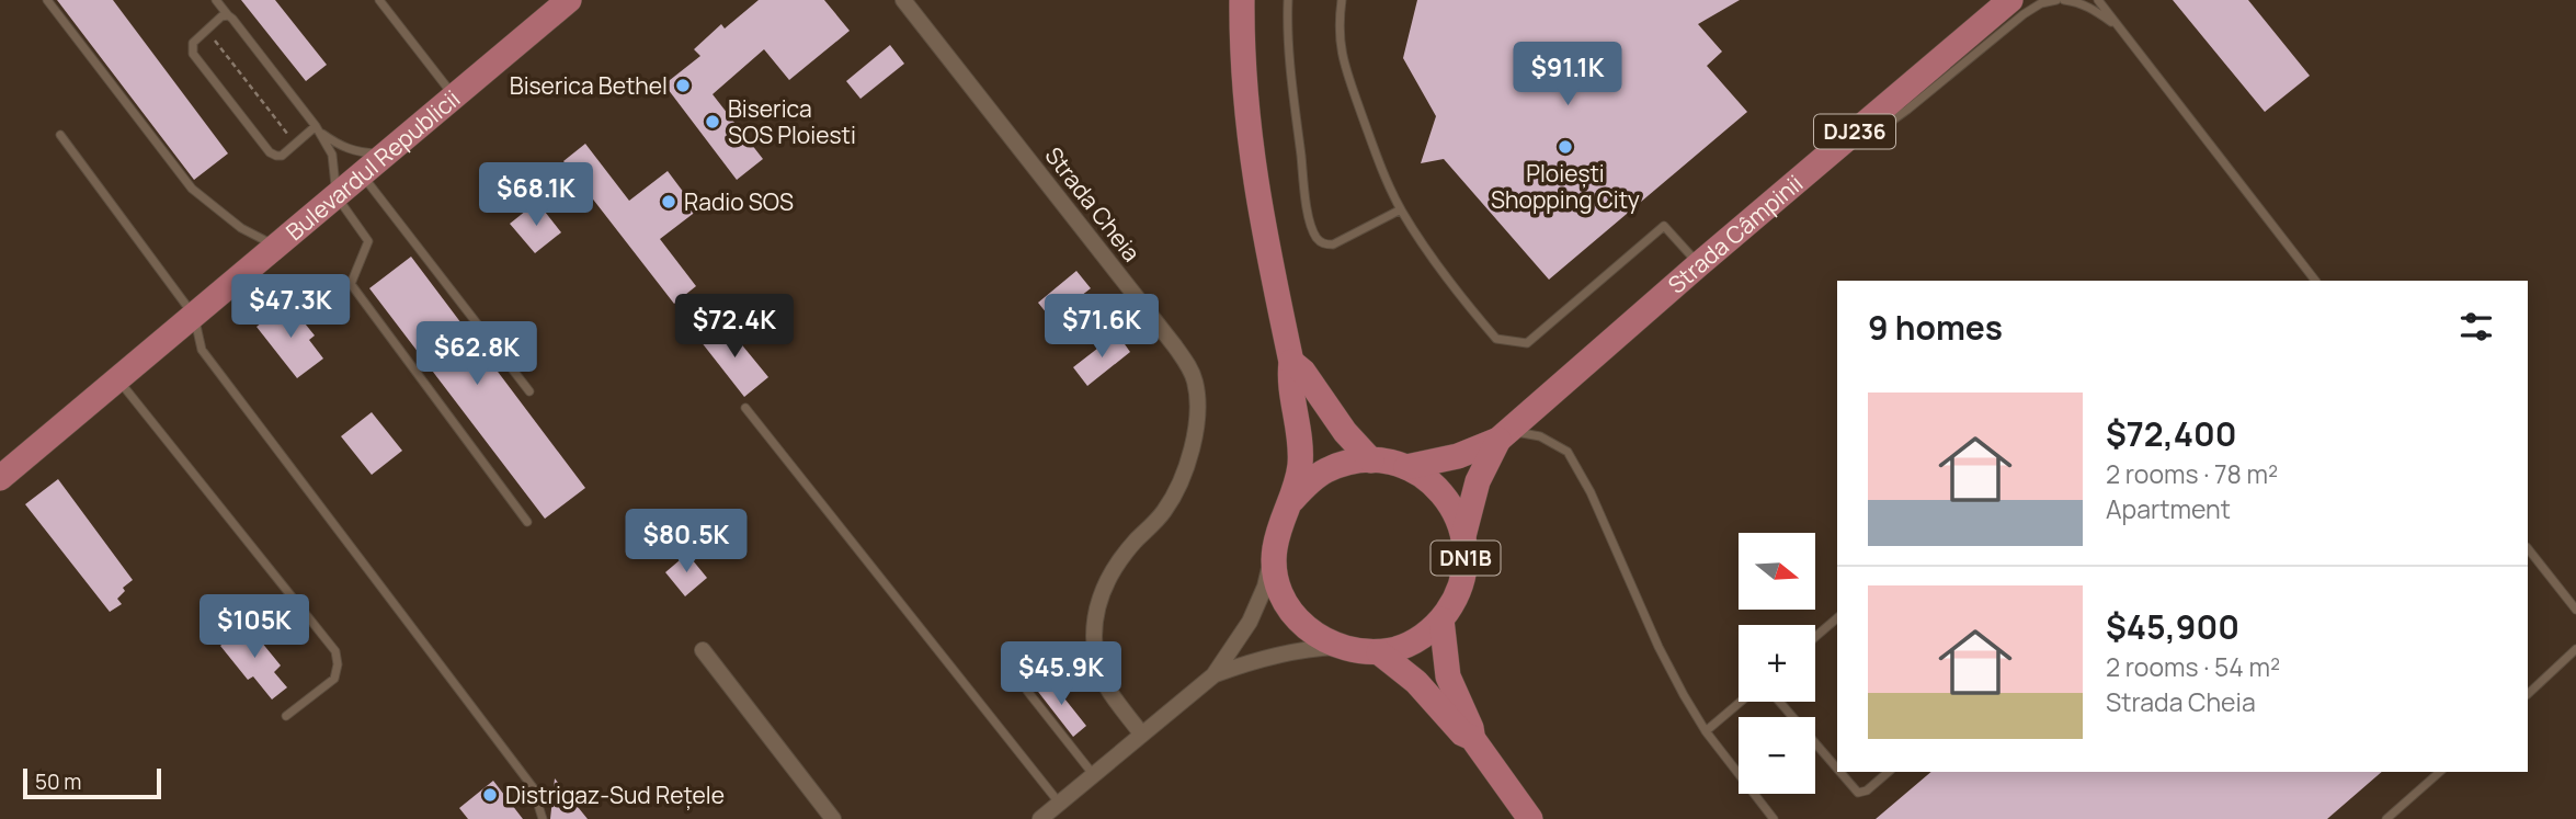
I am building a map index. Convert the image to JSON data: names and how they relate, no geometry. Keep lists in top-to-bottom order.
{
  "streets": {
    "main road": [
      "DJ236",
      "Bulevardul Republicii",
      "Strada Câmpinii",
      "DN1B"
    ],
    "street": ["Strada Cheia"]
  },
  "crossings": [
    ["DJ236", "Strada Câmpinii"],
    ["DJ236", "DN1B"]
  ],
  "places": [
    "Biserica Bethel",
    "Biserica SOS Ploiesti",
    "Ploiești Shopping City",
    "Radio SOS",
    "Distrigaz-Sud Rețele"
  ],
  "scale_bar": "50 m",
  "north": "right",
  "page": {
    "price": [
      "$91.1K",
      "$68.1K",
      "$47.3K",
      "$72.4K",
      "$71.6K",
      "$62.8K",
      "$80.5K",
      "$105K",
      "$45.9K"
    ],
    "heading": "9 homes",
    "list": [
      {
        "name": "$72,400",
        "note": "2 rooms · 78 m² · Apartment"
      },
      {
        "name": "$45,900",
        "note": "2 rooms · 54 m² · Strada Cheia"
      }
    ],
    "map_buttons": ["+", "−"],
    "scale": "50 m"
  }
}
